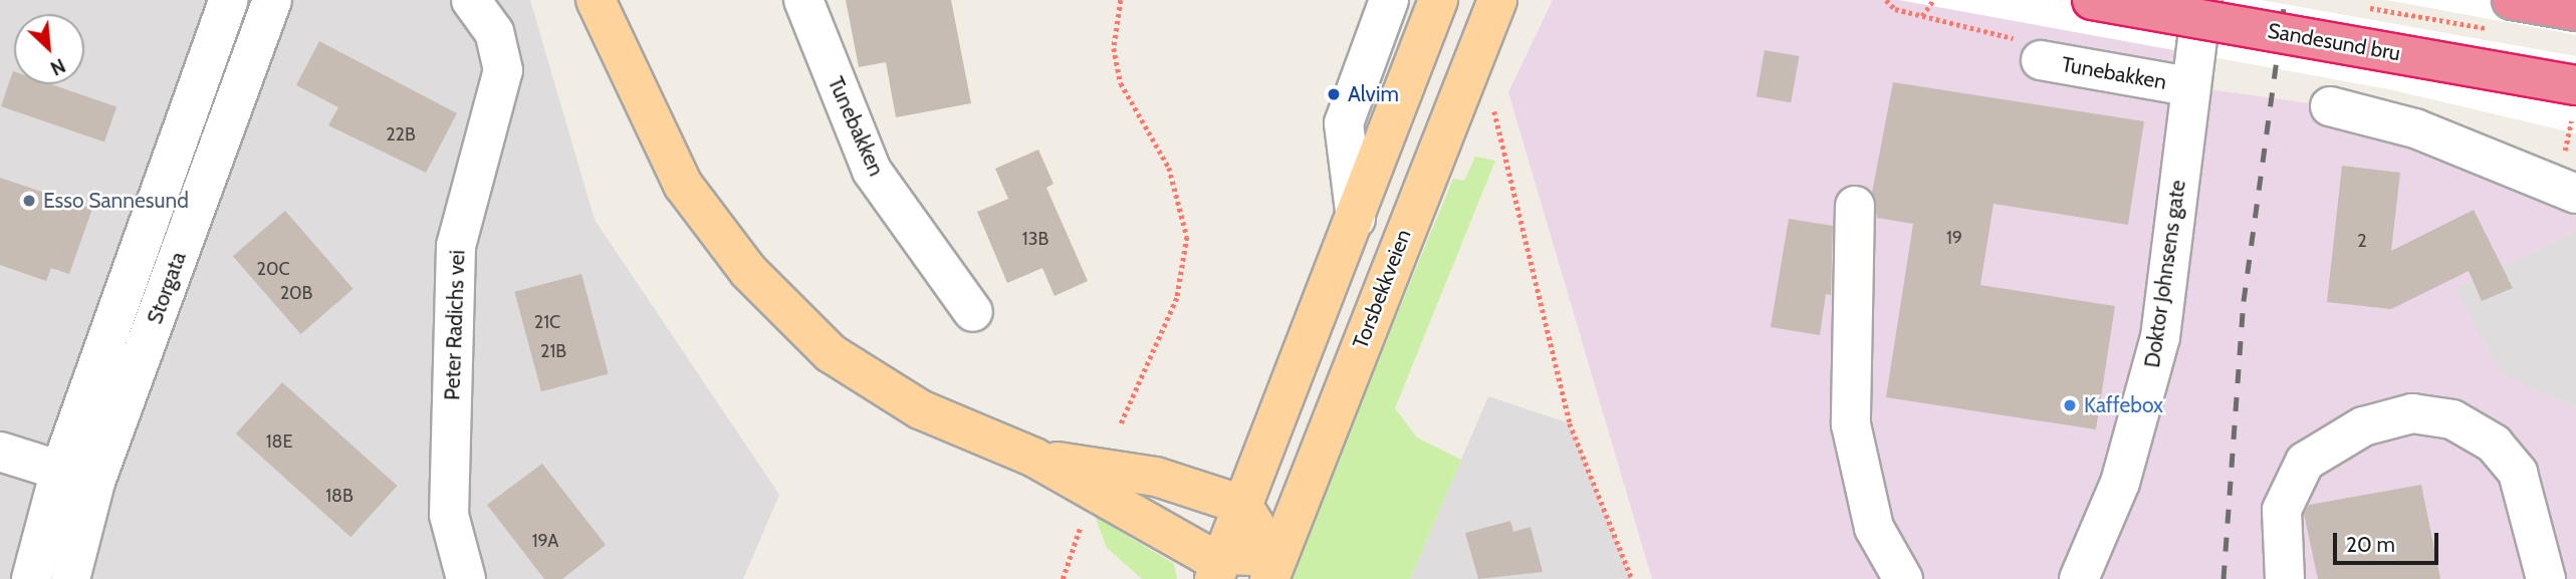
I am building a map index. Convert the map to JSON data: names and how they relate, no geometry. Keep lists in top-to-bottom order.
{
  "streets": {
    "highway": ["Sandesund bru"],
    "main road": ["Torsbekkveien"],
    "street": [
      "Tunebakken",
      "Doktor Johnsens gate",
      "Storgata",
      "Peter Radichs vei"
    ]
  },
  "crossings": [
    ["Tunebakken", "Doktor Johnsens gate"]
  ],
  "places": ["Alvim", "Esso Sannesund", "Kaffebox"],
  "house_numbers": [
    "22B",
    "19",
    "13B",
    "2",
    "20C",
    "20B",
    "21C",
    "21B",
    "18E",
    "18B",
    "19A"
  ],
  "scale_bar": "20 m",
  "north": "bottom right"
}
